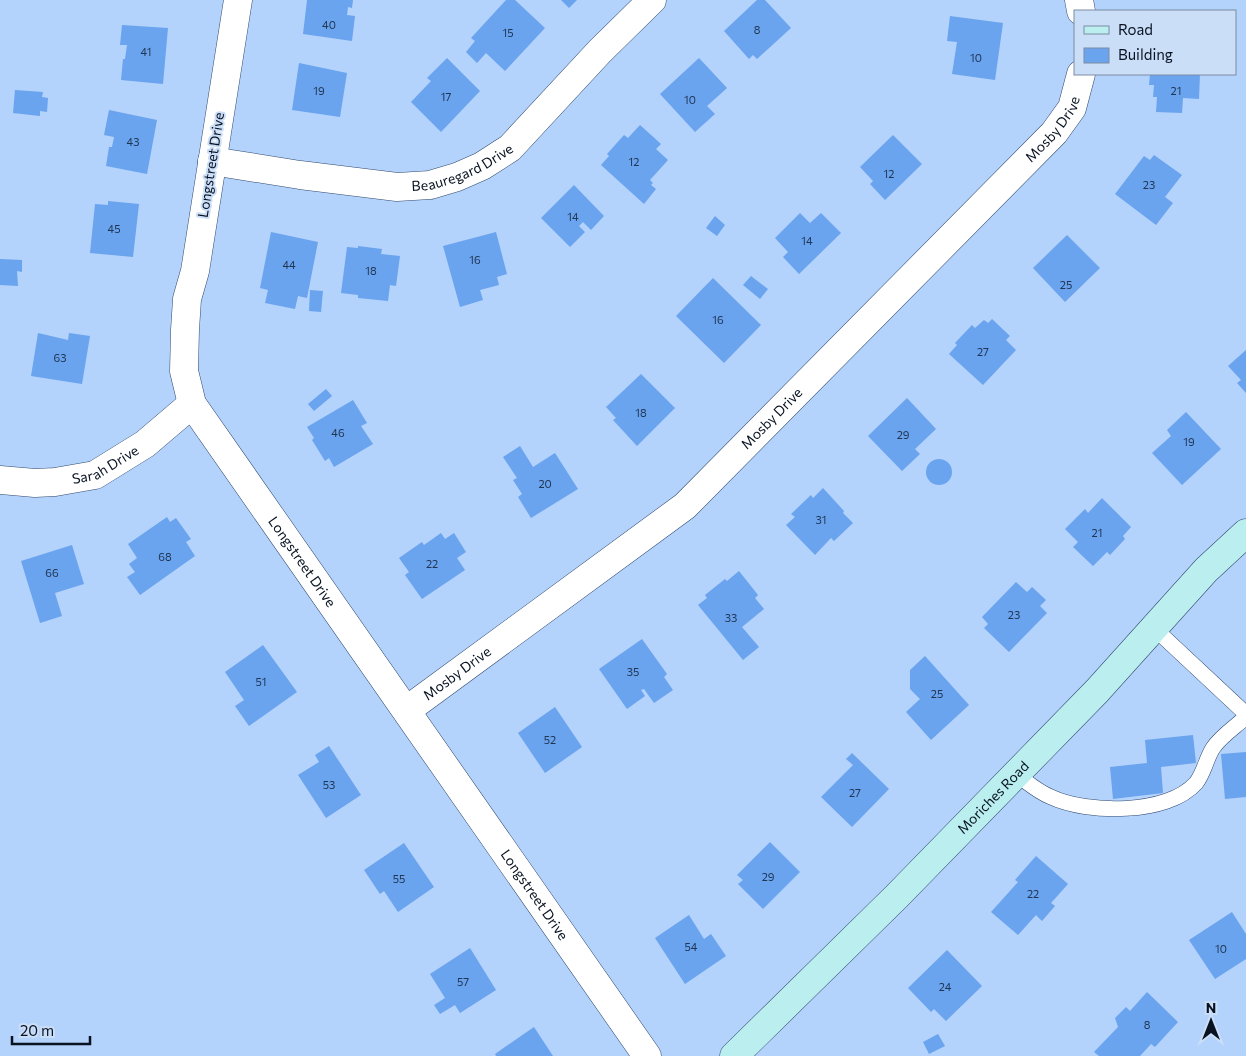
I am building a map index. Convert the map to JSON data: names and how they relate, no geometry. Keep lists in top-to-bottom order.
{
  "streets": {
    "street": [
      "Mosby Drive",
      "Beauregard Drive",
      "Longstreet Drive",
      "Sarah Drive",
      "Moriches Road"
    ]
  },
  "crossings": [
    ["Mosby Drive", "Longstreet Drive"],
    ["Beauregard Drive", "Longstreet Drive"],
    ["Longstreet Drive", "Sarah Drive"]
  ],
  "house_numbers": [
    "40",
    "8",
    "15",
    "41",
    "10",
    "19",
    "21",
    "17",
    "10",
    "43",
    "12",
    "12",
    "23",
    "14",
    "45",
    "14",
    "16",
    "44",
    "18",
    "25",
    "16",
    "27",
    "63",
    "18",
    "46",
    "29",
    "19",
    "20",
    "31",
    "21",
    "68",
    "22",
    "66",
    "23",
    "33",
    "35",
    "51",
    "25",
    "52",
    "53",
    "27",
    "29",
    "55",
    "22",
    "54",
    "10",
    "57",
    "24",
    "8"
  ],
  "legend": ["Road", "Building"],
  "scale_bar": "20 m",
  "north": "top"
}
